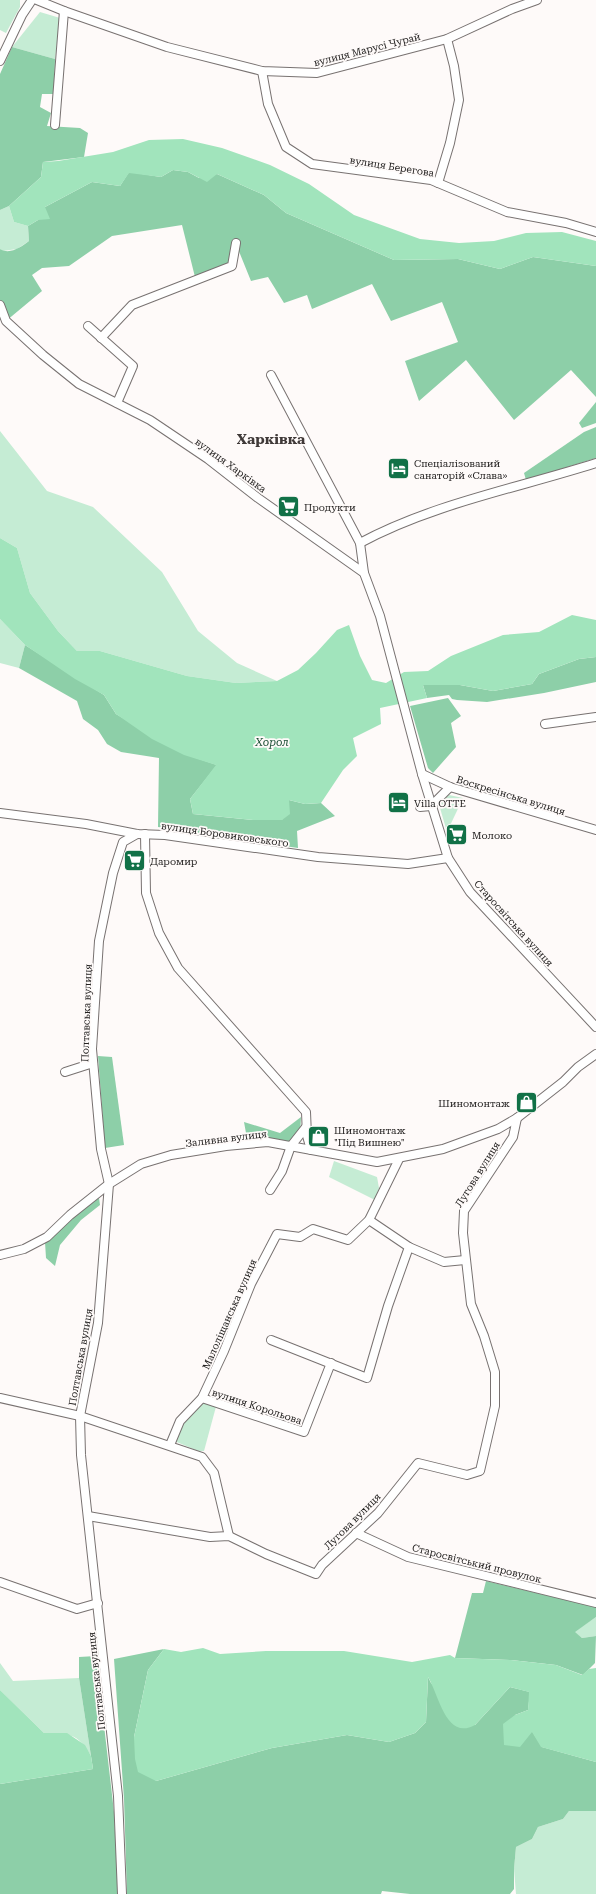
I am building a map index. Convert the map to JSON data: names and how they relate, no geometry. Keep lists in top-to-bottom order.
{
  "streets": {
    "street": [
      "вулиця Марусі Чурай",
      "вулиця Берегова",
      "вулиця Харківка",
      "Воскресінська вулиця",
      "вулиця Боровиковського",
      "Старосвітська вулиця",
      "Полтавська вулиця",
      "Заливна вулиця",
      "Лугова вулиця",
      "Малоліщанська вулиця",
      "вулиця Корольова",
      "Старосвітський провулок"
    ]
  },
  "crossings": [
    ["вулиця Марусі Чурай", "вулиця Берегова"],
    ["Воскресінська вулиця", "Старосвітська вулиця"],
    ["вулиця Боровиковського", "Старосвітська вулиця"],
    ["вулиця Боровиковського", "Полтавська вулиця"],
    ["Полтавська вулиця", "Заливна вулиця"],
    ["Заливна вулиця", "Лугова вулиця"],
    ["Заливна вулиця", "Малоліщанська вулиця"],
    ["Лугова вулиця", "Старосвітський провулок"],
    ["Малоліщанська вулиця", "вулиця Корольова"]
  ],
  "districts": ["Харківка"],
  "water": ["Хорол"],
  "places": {
    "hotel": ["Спеціалізований санаторій «Слава»", "Villa OTTE"],
    "supermarket": ["Продукти", "Молоко", "Даромир"],
    "shop": ["Шиномонтаж", "Шиномонтаж \"Під Вишнею\""]
  }
}
